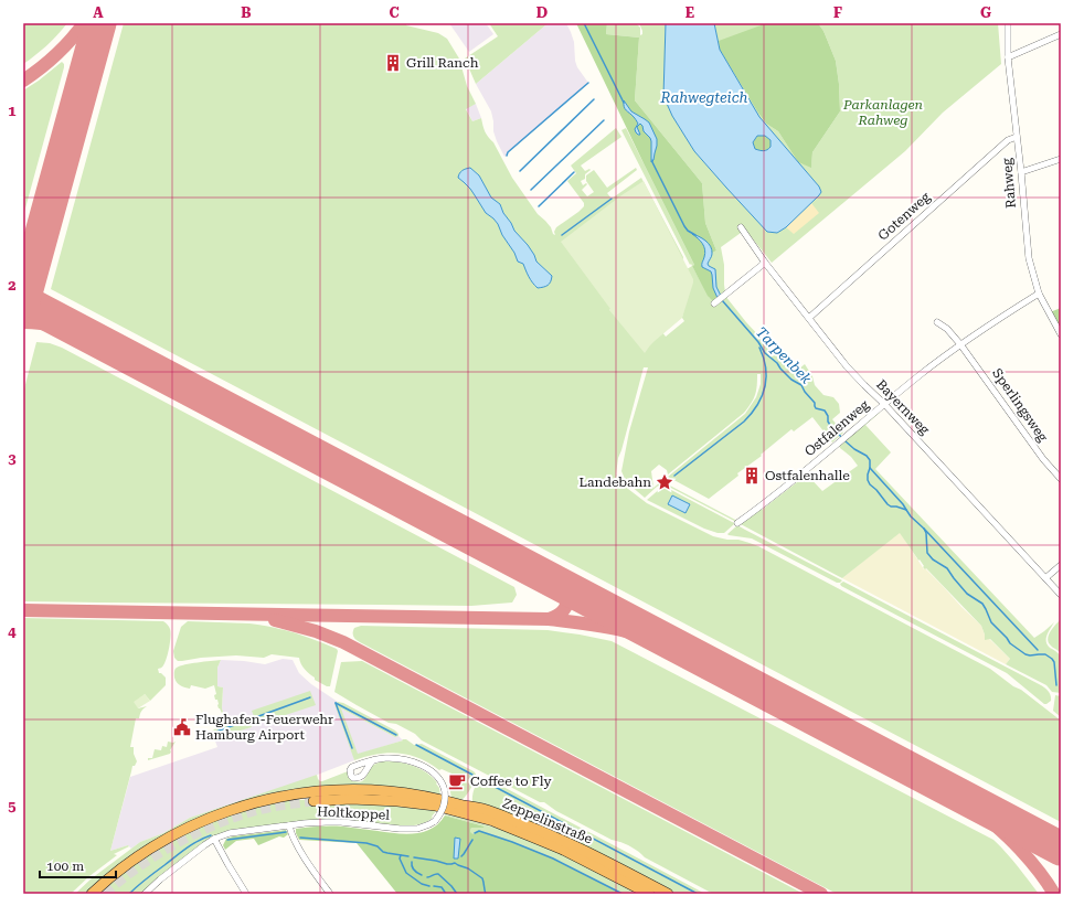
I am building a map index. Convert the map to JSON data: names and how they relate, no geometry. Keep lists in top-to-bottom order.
{
  "streets": {
    "highway": ["Zeppelinstraße"],
    "street": [
      "Rahweg",
      "Gotenweg",
      "Sperlingsweg",
      "Bayernweg",
      "Ostfalenweg",
      "Holtkoppel"
    ]
  },
  "crossings": [
    ["Rahweg", "Gotenweg"],
    ["Rahweg", "Ostfalenweg"],
    ["Gotenweg", "Bayernweg"],
    ["Sperlingsweg", "Ostfalenweg"],
    ["Bayernweg", "Ostfalenweg"]
  ],
  "water": ["Rahwegteich", "Tarpenbek"],
  "parks": ["Parkanlagen Rahweg"],
  "places": {
    "building": ["Grill Ranch", "Ostfalenhalle"],
    "place": ["Landebahn"],
    "public building": ["Flughafen-Feuerwehr Hamburg Airport"],
    "cafe": ["Coffee to Fly"]
  },
  "scale_bar": "100 m",
  "grid": {
    "columns": [
      "A",
      "B",
      "C",
      "D",
      "E",
      "F",
      "G"
    ],
    "rows": [
      "1",
      "2",
      "3",
      "4",
      "5"
    ]
  }
}
